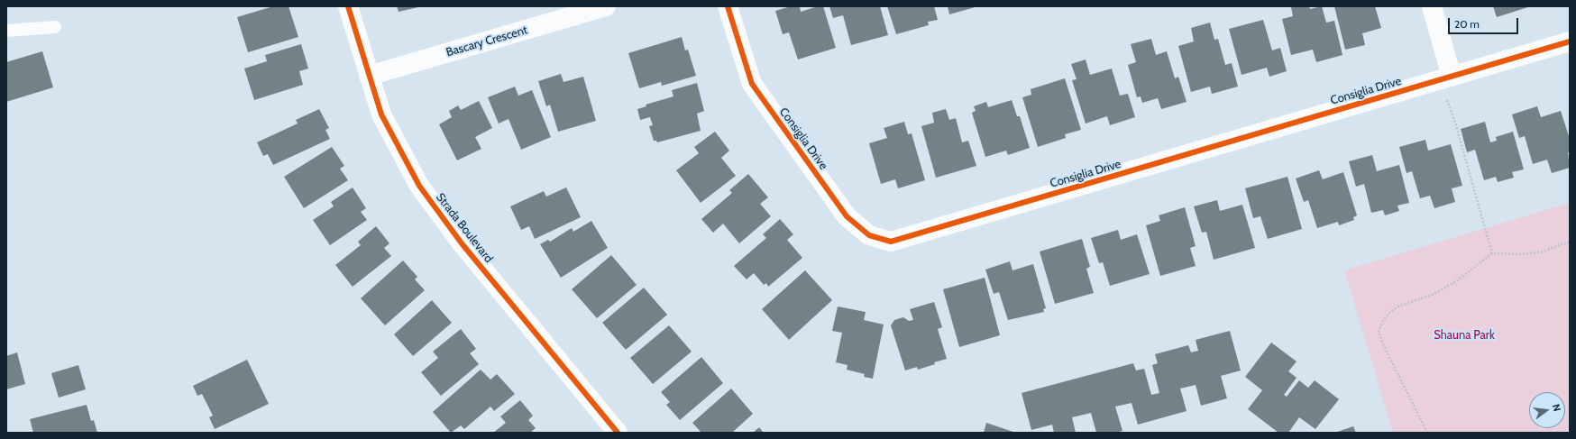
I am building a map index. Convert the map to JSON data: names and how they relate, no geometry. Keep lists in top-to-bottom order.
{
  "streets": {
    "street": ["Bascary Crescent", "Consiglia Drive", "Strada Boulevard"]
  },
  "crossings": [
    ["Bascary Crescent", "Strada Boulevard"]
  ],
  "parks": ["Shauna Park"],
  "scale_bar": "20 m",
  "north": "right"
}
